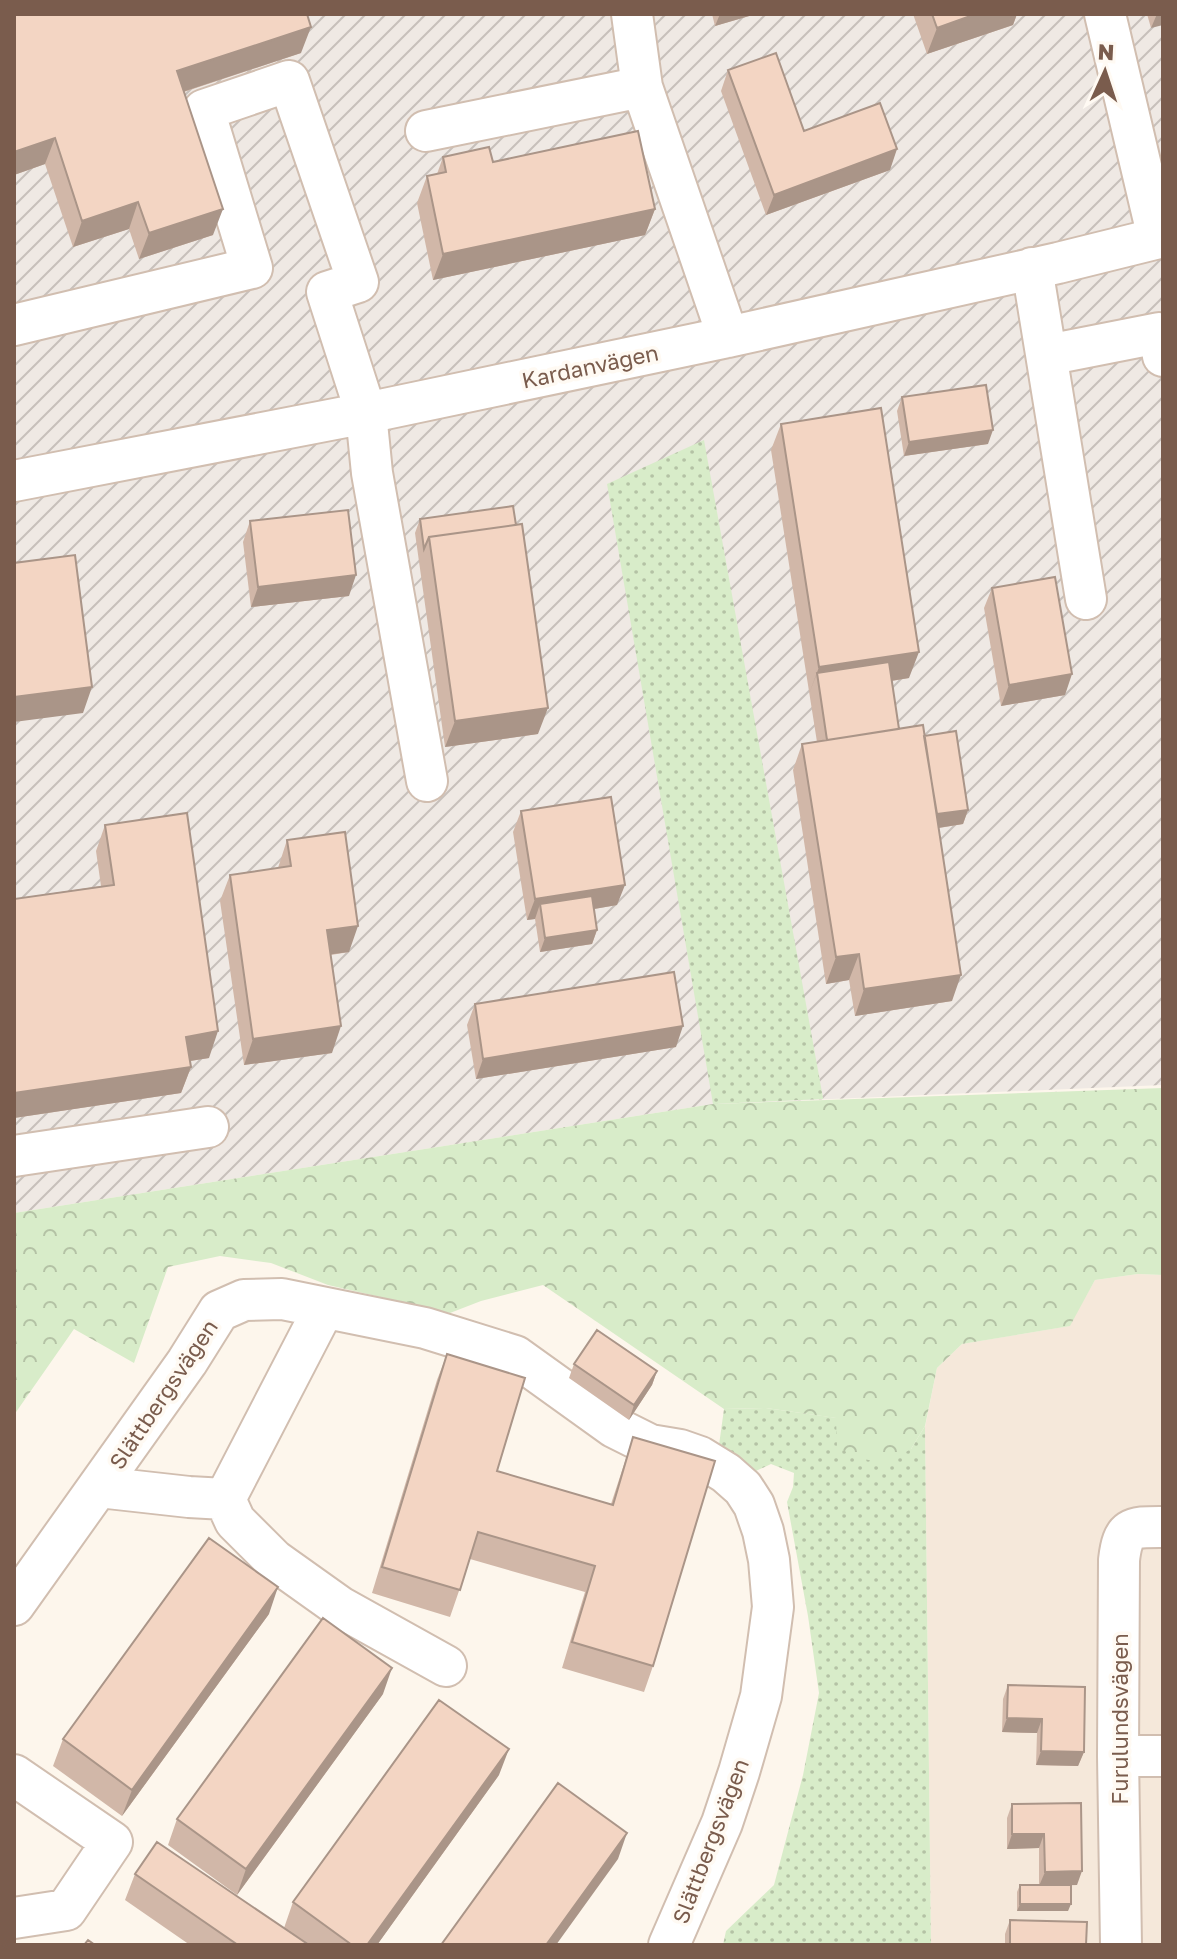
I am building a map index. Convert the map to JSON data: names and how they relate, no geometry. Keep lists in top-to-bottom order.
{
  "streets": {
    "street": ["Kardanvägen", "Slättbergsvägen", "Furulundsvägen"]
  },
  "north": "top"
}
